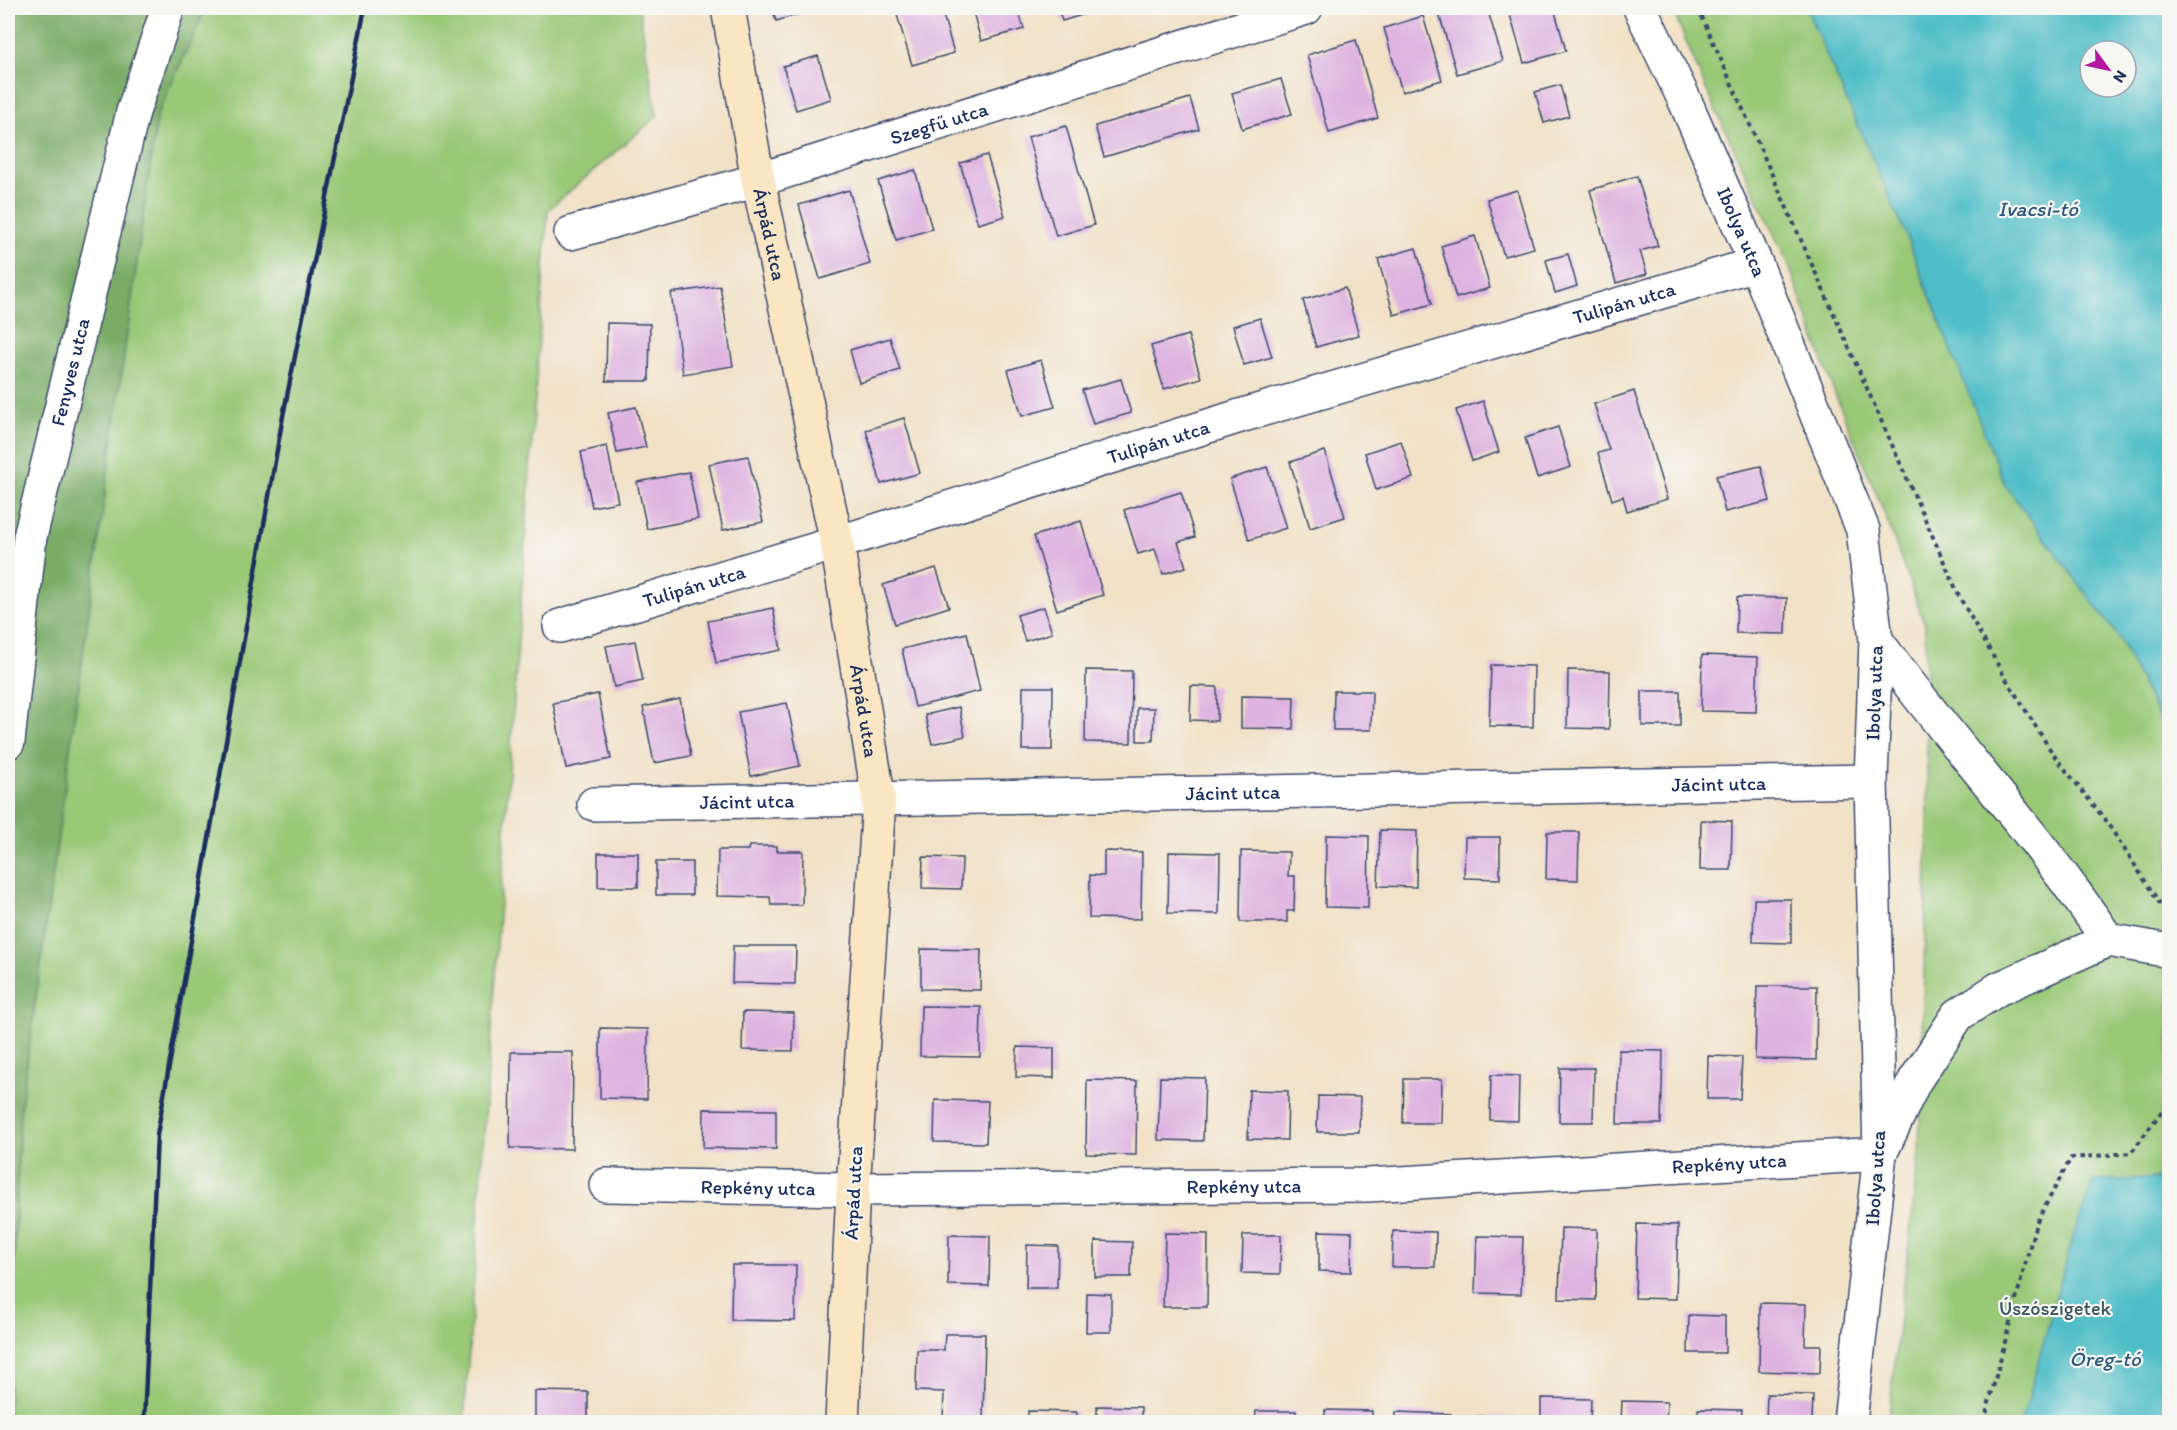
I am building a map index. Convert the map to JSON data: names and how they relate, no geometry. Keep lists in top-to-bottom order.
{
  "streets": {
    "street": [
      "Szegfű utca",
      "Ibolya utca",
      "Árpád utca",
      "Tulipán utca",
      "Fenyves utca",
      "Jácint utca",
      "Repkény utca"
    ]
  },
  "crossings": [
    ["Szegfű utca", "Árpád utca"],
    ["Ibolya utca", "Tulipán utca"],
    ["Ibolya utca", "Jácint utca"],
    ["Ibolya utca", "Repkény utca"],
    ["Árpád utca", "Tulipán utca"],
    ["Árpád utca", "Jácint utca"],
    ["Árpád utca", "Repkény utca"]
  ],
  "water": ["Ivacsi-tó", "Öreg-tó"],
  "parks": ["Úszószigetek"],
  "north": "bottom right"
}
